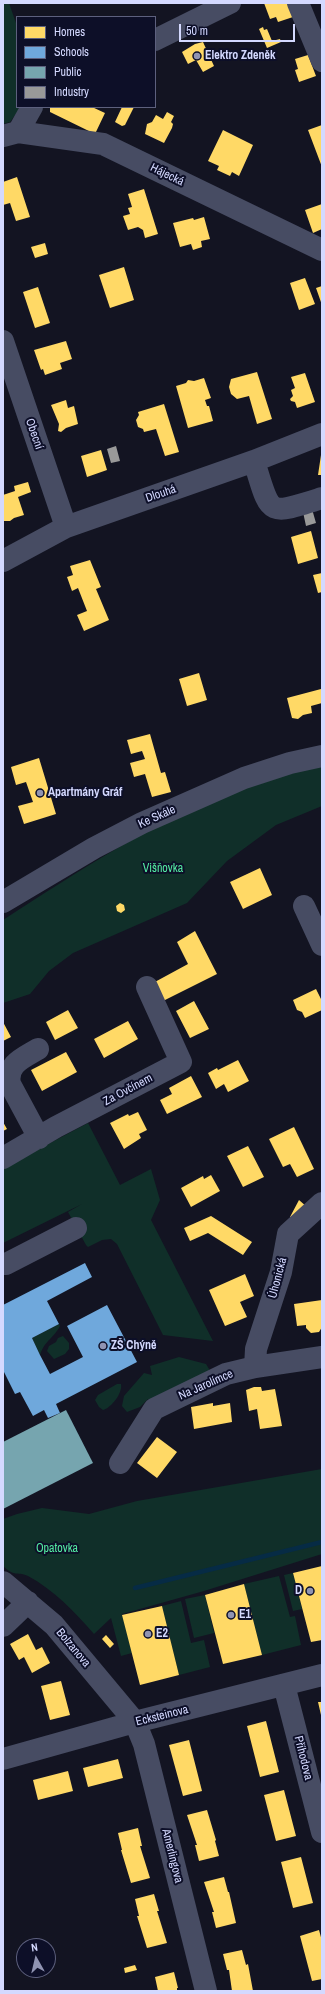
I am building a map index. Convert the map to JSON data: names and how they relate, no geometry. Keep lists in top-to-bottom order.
{
  "streets": {
    "street": [
      "Hájecká",
      "Obecní",
      "Dlouhá",
      "Ke Skále",
      "Za Ovčínem",
      "Úhonická",
      "Na Jarolímce",
      "Bolzanova",
      "Ecksteinova",
      "Příhodova",
      "Amerlingova"
    ]
  },
  "crossings": [
    ["Obecní", "Dlouhá"],
    ["Úhonická", "Na Jarolímce"],
    ["Bolzanova", "Ecksteinova"],
    ["Bolzanova", "Amerlingova"],
    ["Ecksteinova", "Příhodova"],
    ["Ecksteinova", "Amerlingova"]
  ],
  "parks": ["Višňovka", "Opatovka"],
  "places": [
    "Elektro Zdeněk",
    "Apartmány Gráf",
    "ZŠ Chýně",
    "D",
    "E1",
    "E2"
  ],
  "legend": [
    "Homes",
    "Schools",
    "Public",
    "Industry"
  ],
  "scale_bar": "50 m",
  "north": "top"
}
